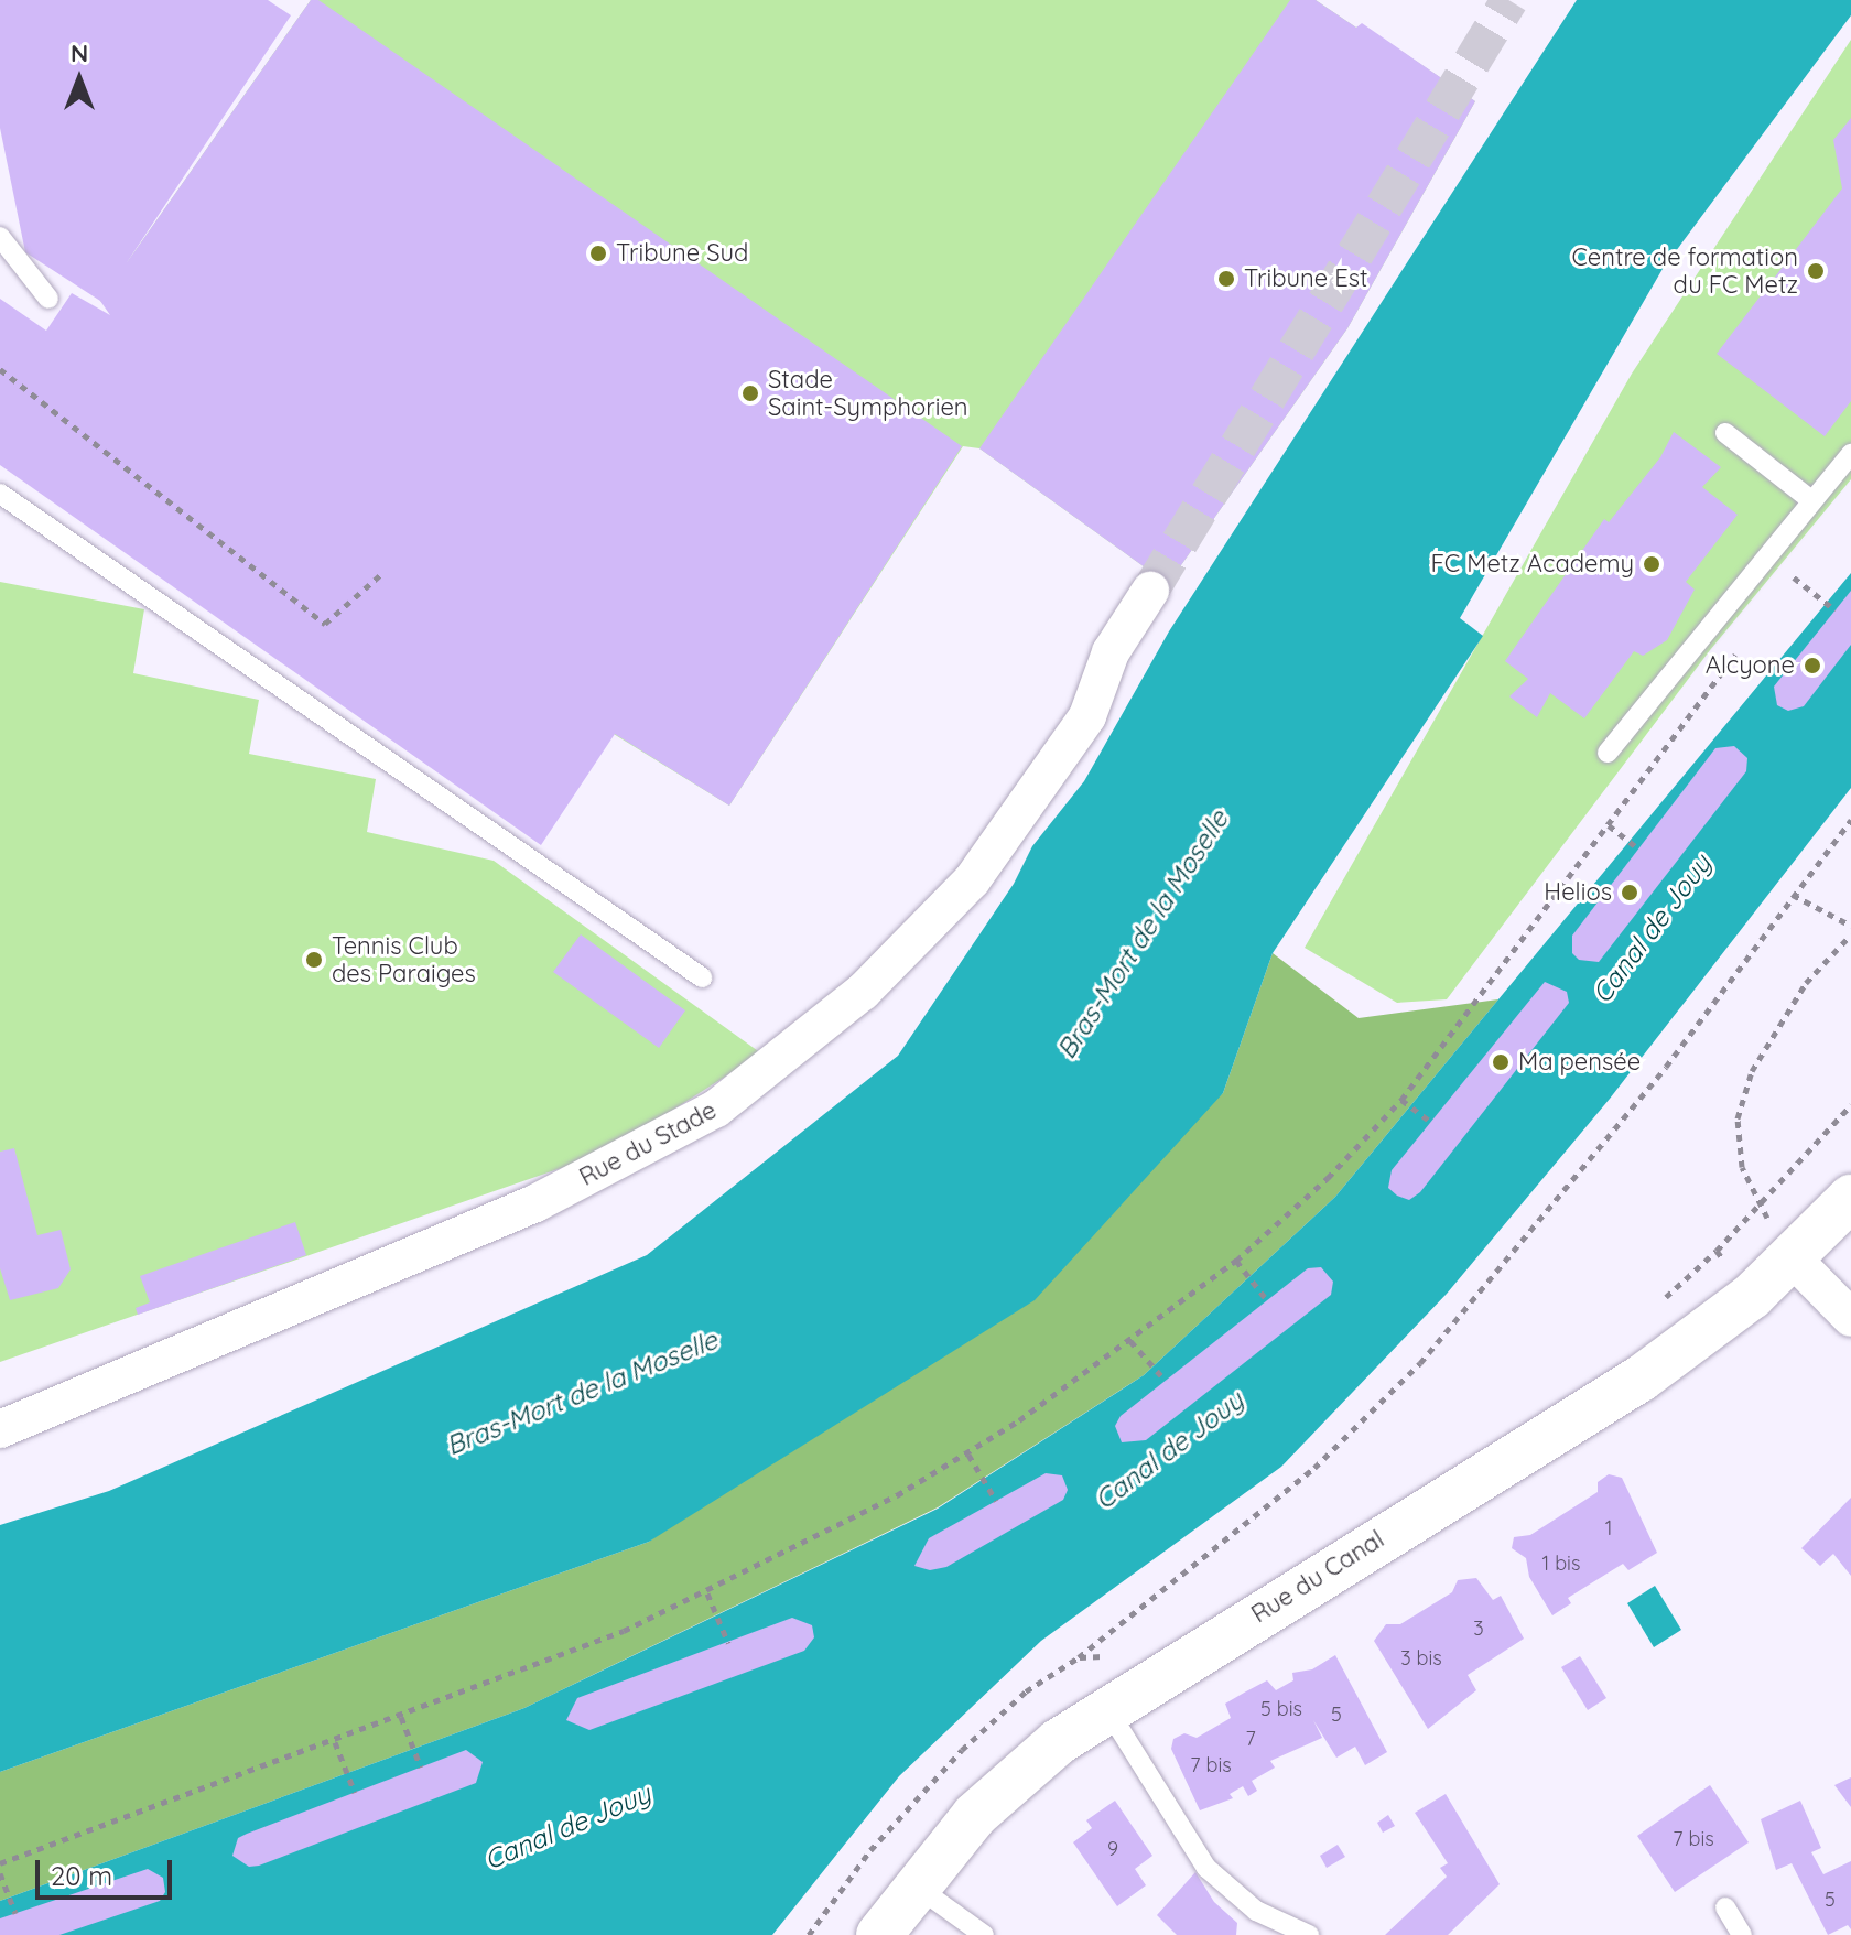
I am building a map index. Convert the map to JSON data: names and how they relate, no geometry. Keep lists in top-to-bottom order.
{
  "streets": {
    "street": ["Rue du Stade", "Rue du Canal"]
  },
  "water": ["Canal de Jouy", "Bras-Mort de la Moselle"],
  "places": [
    "Tribune Sud",
    "Centre de formation du FC Metz",
    "Tribune Est",
    "Stade Saint-Symphorien",
    "FC Metz Academy",
    "Alcyone",
    "Helios",
    "Tennis Club des Paraiges",
    "Ma pensée"
  ],
  "house_numbers": [
    "1",
    "1 bis",
    "3",
    "3 bis",
    "5 bis",
    "5",
    "7",
    "7 bis",
    "7 bis",
    "9",
    "5"
  ],
  "scale_bar": "20 m",
  "north": "top"
}
